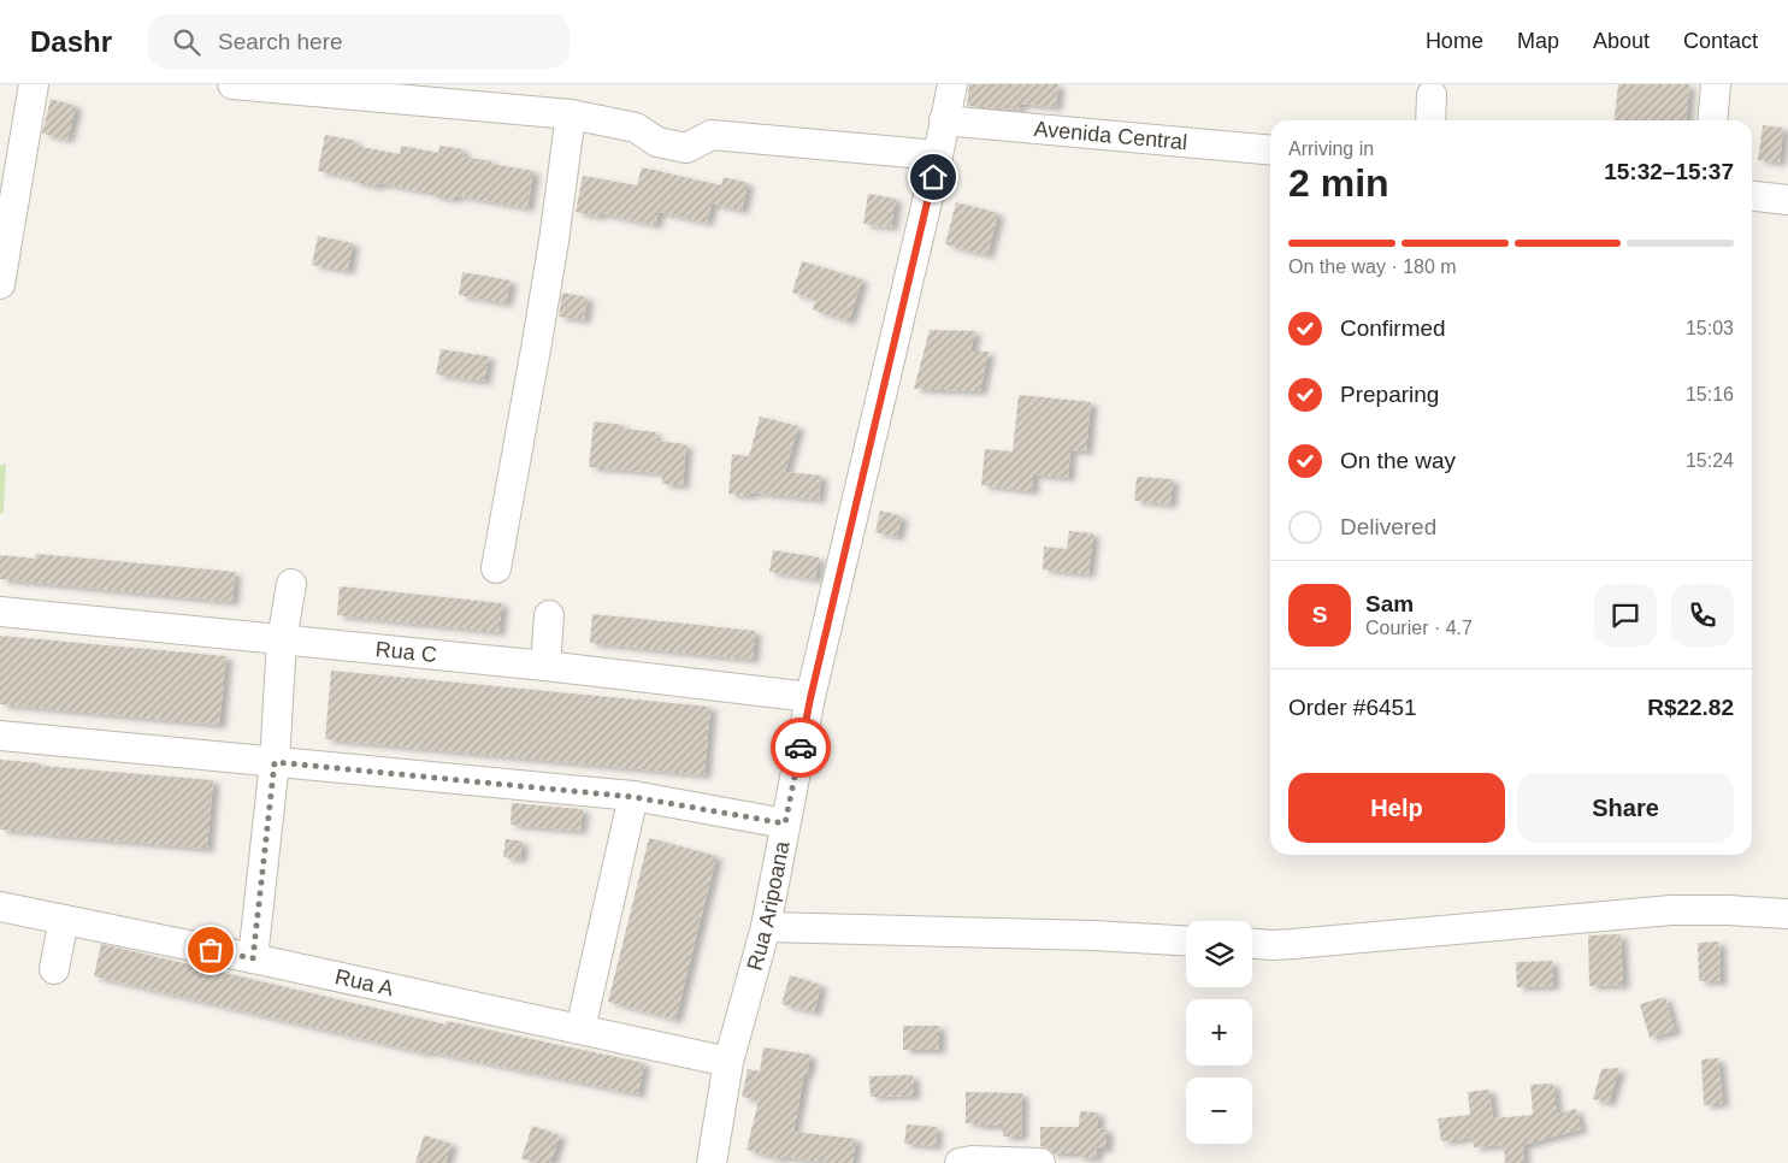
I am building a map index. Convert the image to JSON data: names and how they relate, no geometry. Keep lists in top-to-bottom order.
{
  "streets": {
    "street": [
      "Avenida Central",
      "Rua C",
      "Rua Aripoana",
      "Rua A"
    ]
  },
  "crossings": [
    ["Avenida Central", "Rua Aripoana"],
    ["Rua C", "Rua Aripoana"],
    ["Rua Aripoana", "Rua A"]
  ],
  "page": {
    "header": "Dashr",
    "search": "Search here",
    "nav": [
      "Home",
      "Map",
      "About",
      "Contact"
    ],
    "heading": ["2 min", "Arriving in", "15:32–15:37"],
    "panel": [
      "Sam",
      "Courier · 4.7",
      "Order #6451",
      "R$22.82"
    ],
    "bar": "On the way · 180 m",
    "list": [
      ["Confirmed", "15:03"],
      ["Preparing", "15:16"],
      ["On the way", "15:24"],
      "Delivered"
    ],
    "round": "S",
    "buttons": ["Help", "Share"],
    "map_buttons": ["+", "−"]
  }
}
